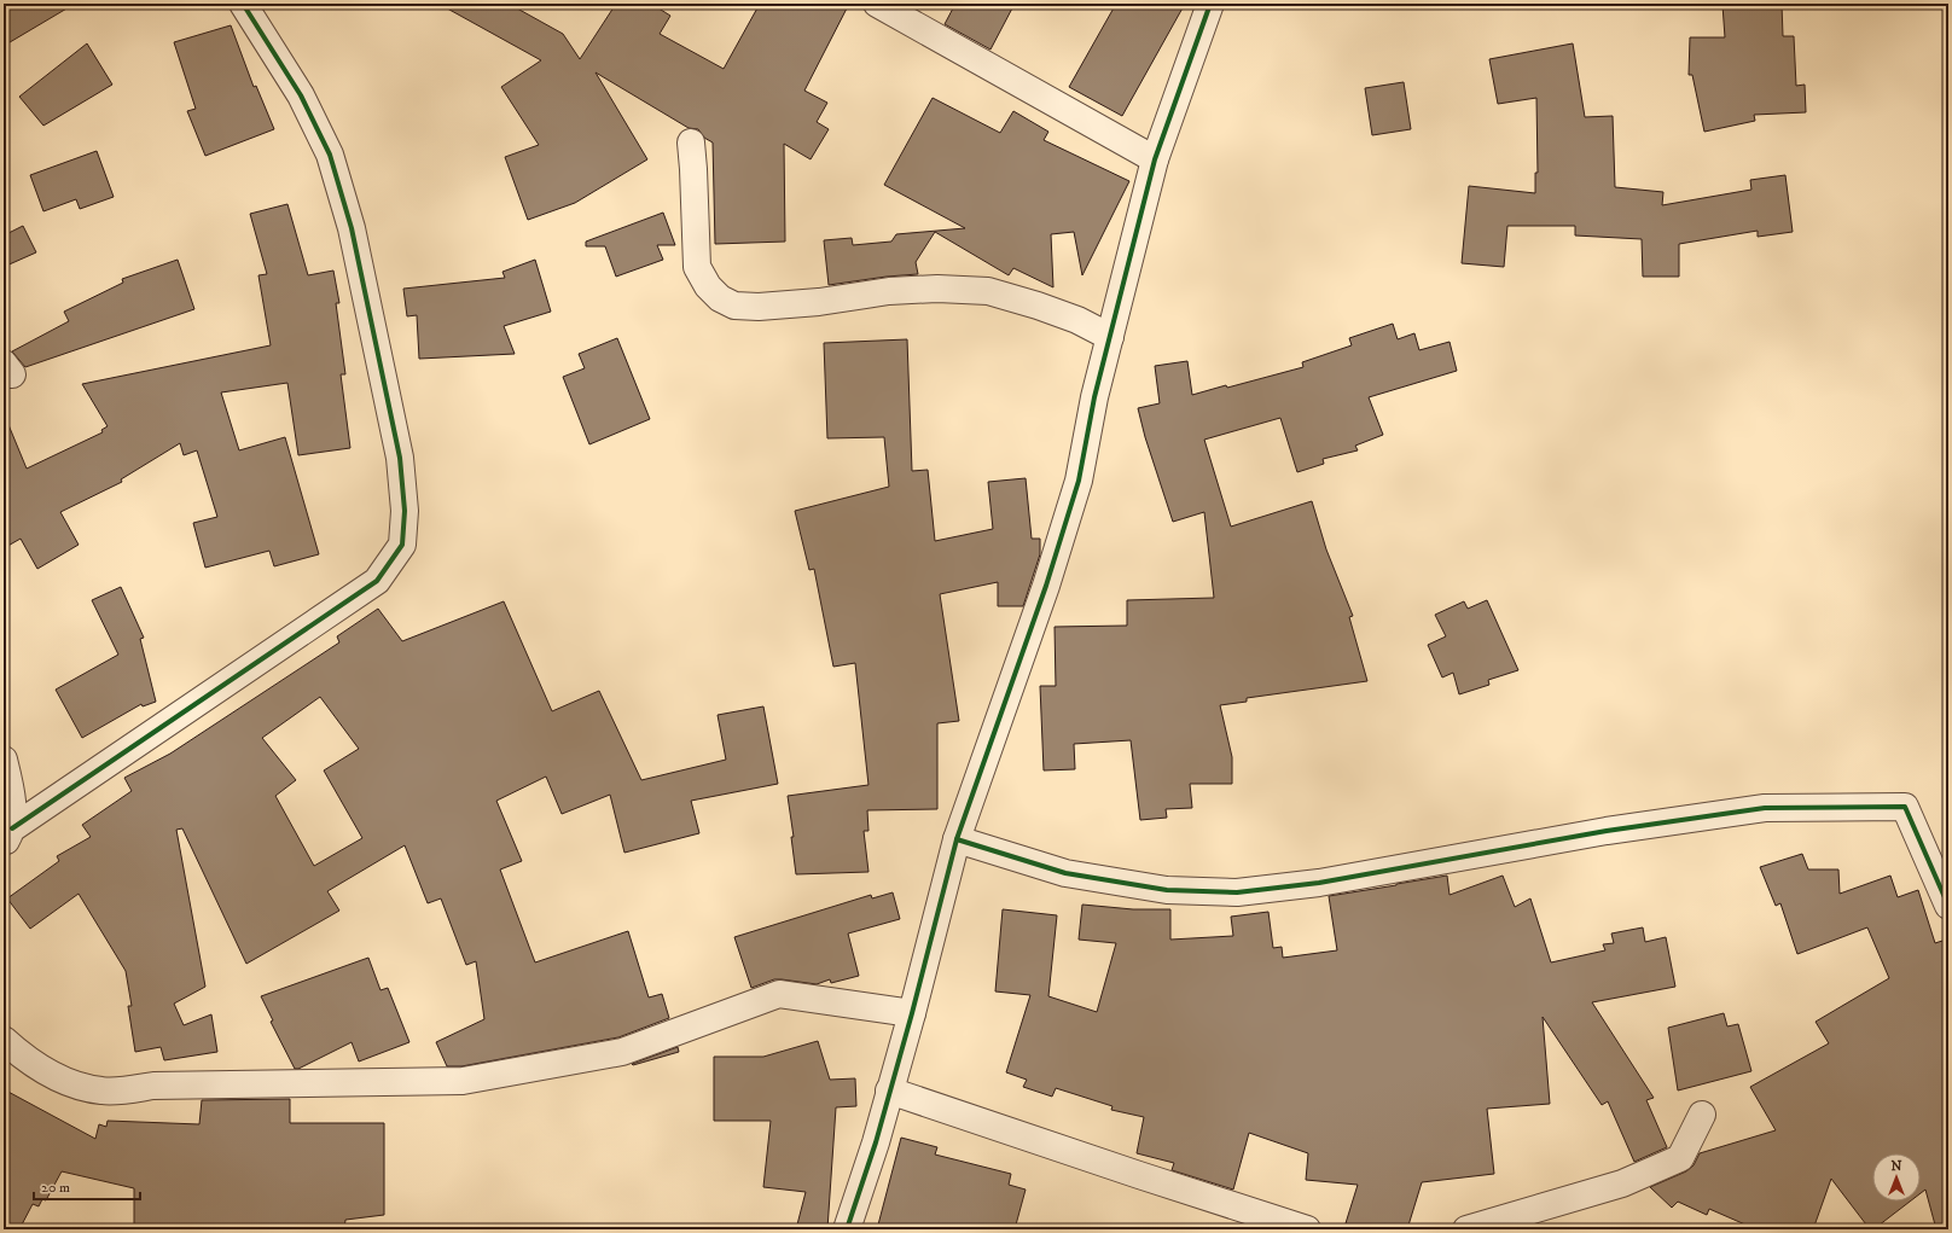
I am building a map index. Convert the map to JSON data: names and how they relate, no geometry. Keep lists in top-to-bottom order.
{
  "scale_bar": "20 m",
  "north": "top"
}
